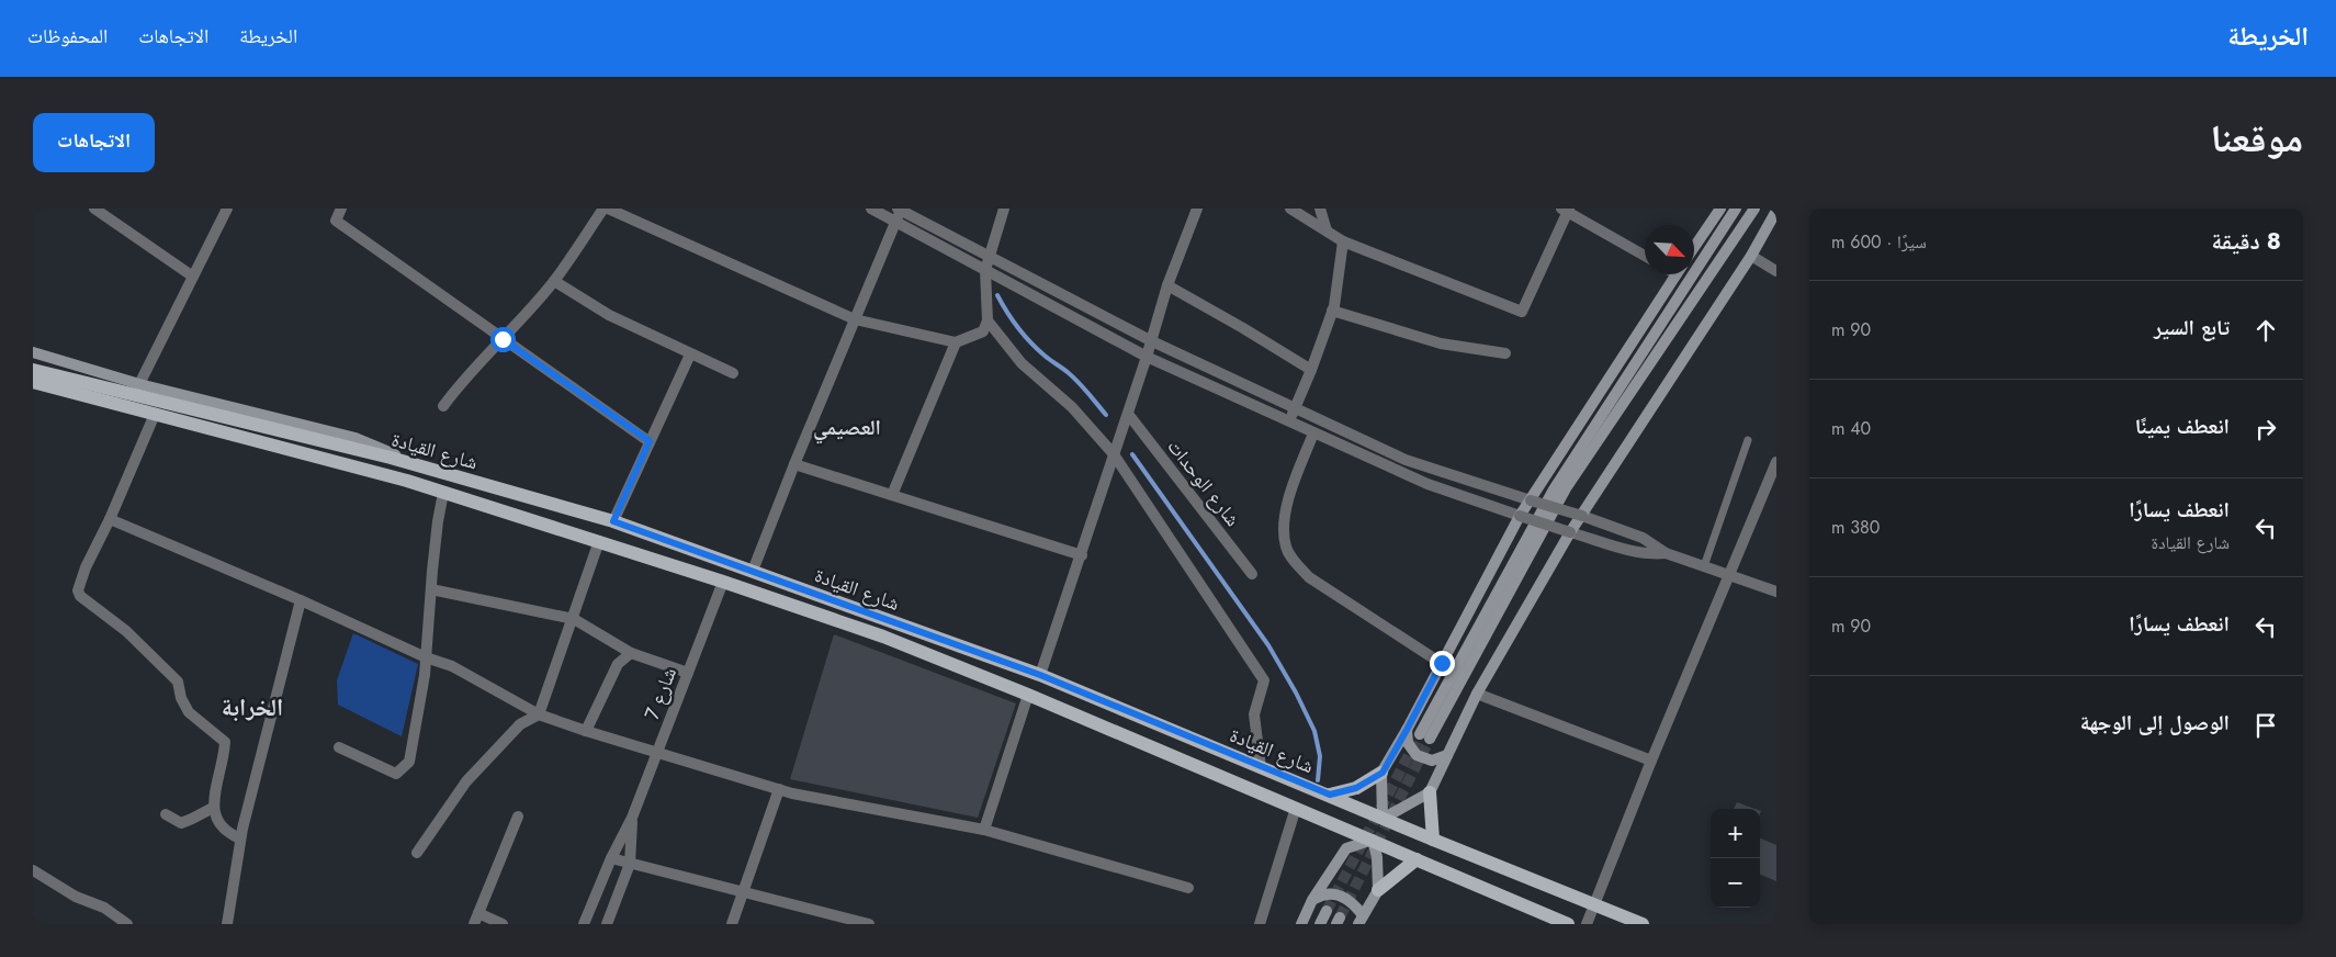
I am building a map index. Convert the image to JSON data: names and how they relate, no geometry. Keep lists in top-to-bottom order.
{
  "streets": {
    "main road": ["شارع القيادة"],
    "street": ["شارع الوحدات", "شارع 7"]
  },
  "crossings": [
    ["شارع القيادة", "شارع 7"]
  ],
  "districts": ["العصيمي", "الخرابة"],
  "north": "bottom right",
  "page": {
    "header": "الخريطة",
    "nav": ["الخريطة", "الاتجاهات", "المحفوظات"],
    "title": "موقعنا",
    "buttons": "الاتجاهات",
    "heading": ["8 دقيقة", "سيرًا · 600 m"],
    "list": [
      ["تابع السير", "90 m"],
      ["انعطف يمينًا", "40 m"],
      ["انعطف يسارًا", "شارع القيادة", "380 m"],
      ["انعطف يسارًا", "90 m"],
      "الوصول إلى الوجهة"
    ],
    "map_buttons": ["+", "−"]
  }
}
